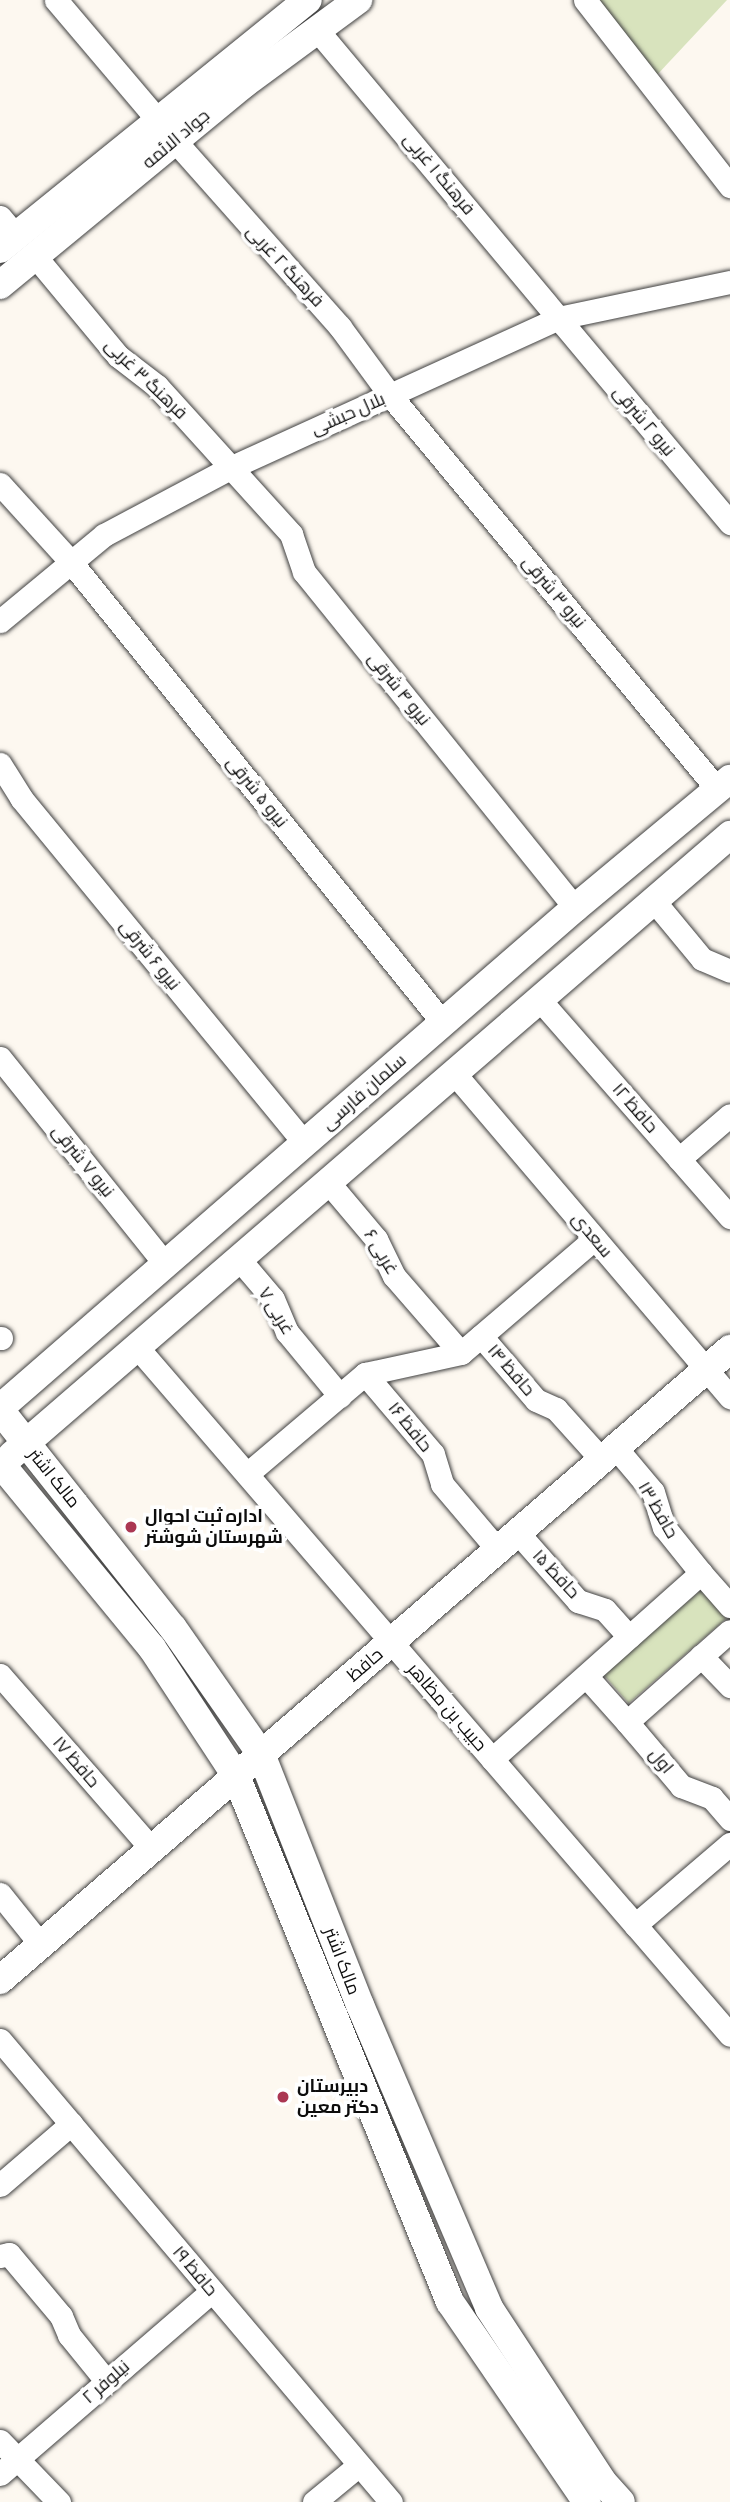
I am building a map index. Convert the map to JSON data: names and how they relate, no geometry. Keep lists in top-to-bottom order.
{
  "streets": {
    "street": [
      "جواد الائمه",
      "فرهنگ ۱ غربی",
      "فرهنگ ۲ غربی",
      "فرهنگ ۳ غربی",
      "بلال حبشی",
      "نیرو ۲ شرقی",
      "نیرو ۳ شرقی",
      "نیرو ۴ شرقی",
      "نیرو ۵ شرقی",
      "نیرو ۶ شرقی",
      "سلمان فارسی",
      "حافظ ۱۲",
      "نیرو ۷ شرقی",
      "سعدی",
      "۶ غربی",
      "۷ غربی",
      "حافظ ۱۴",
      "حافظ ۱۶",
      "مالک اشتر",
      "حافظ ۱۳",
      "حافظ ۱۵",
      "حافظ",
      "حبیب بن مظاهر",
      "اول",
      "حافظ ۱۷",
      "حافظ ۱۹",
      "نیلوفر ۲"
    ]
  },
  "crossings": [
    ["جواد الائمه", "فرهنگ ۱ غربی"],
    ["جواد الائمه", "فرهنگ ۲ غربی"],
    ["جواد الائمه", "فرهنگ ۳ غربی"],
    ["فرهنگ ۱ غربی", "بلال حبشی"],
    ["فرهنگ ۱ غربی", "نیرو ۲ شرقی"],
    ["فرهنگ ۲ غربی", "بلال حبشی"],
    ["فرهنگ ۲ غربی", "نیرو ۳ شرقی"],
    ["فرهنگ ۳ غربی", "بلال حبشی"],
    ["فرهنگ ۳ غربی", "نیرو ۴ شرقی"],
    ["بلال حبشی", "نیرو ۲ شرقی"],
    ["بلال حبشی", "نیرو ۳ شرقی"],
    ["بلال حبشی", "نیرو ۴ شرقی"],
    ["بلال حبشی", "نیرو ۵ شرقی"],
    ["نیرو ۳ شرقی", "سلمان فارسی"],
    ["نیرو ۴ شرقی", "سلمان فارسی"],
    ["نیرو ۵ شرقی", "سلمان فارسی"],
    ["نیرو ۶ شرقی", "سلمان فارسی"],
    ["سلمان فارسی", "نیرو ۷ شرقی"],
    ["سلمان فارسی", "مالک اشتر"],
    ["سعدی", "حافظ"],
    ["حافظ ۱۴", "حافظ ۱۳"],
    ["حافظ ۱۴", "حافظ"],
    ["حافظ ۱۶", "حافظ ۱۵"],
    ["حافظ ۱۶", "حافظ"],
    ["مالک اشتر", "حافظ"],
    ["حافظ ۱۳", "حافظ"],
    ["حافظ ۱۵", "حافظ"],
    ["حافظ", "حبیب بن مظاهر"],
    ["حافظ", "حافظ ۱۷"],
    ["حافظ ۱۹", "نیلوفر ۲"]
  ],
  "places": ["اداره ثبت احوال شهرستان شوشتر", "دبیرستان دکتر معین"]
}
